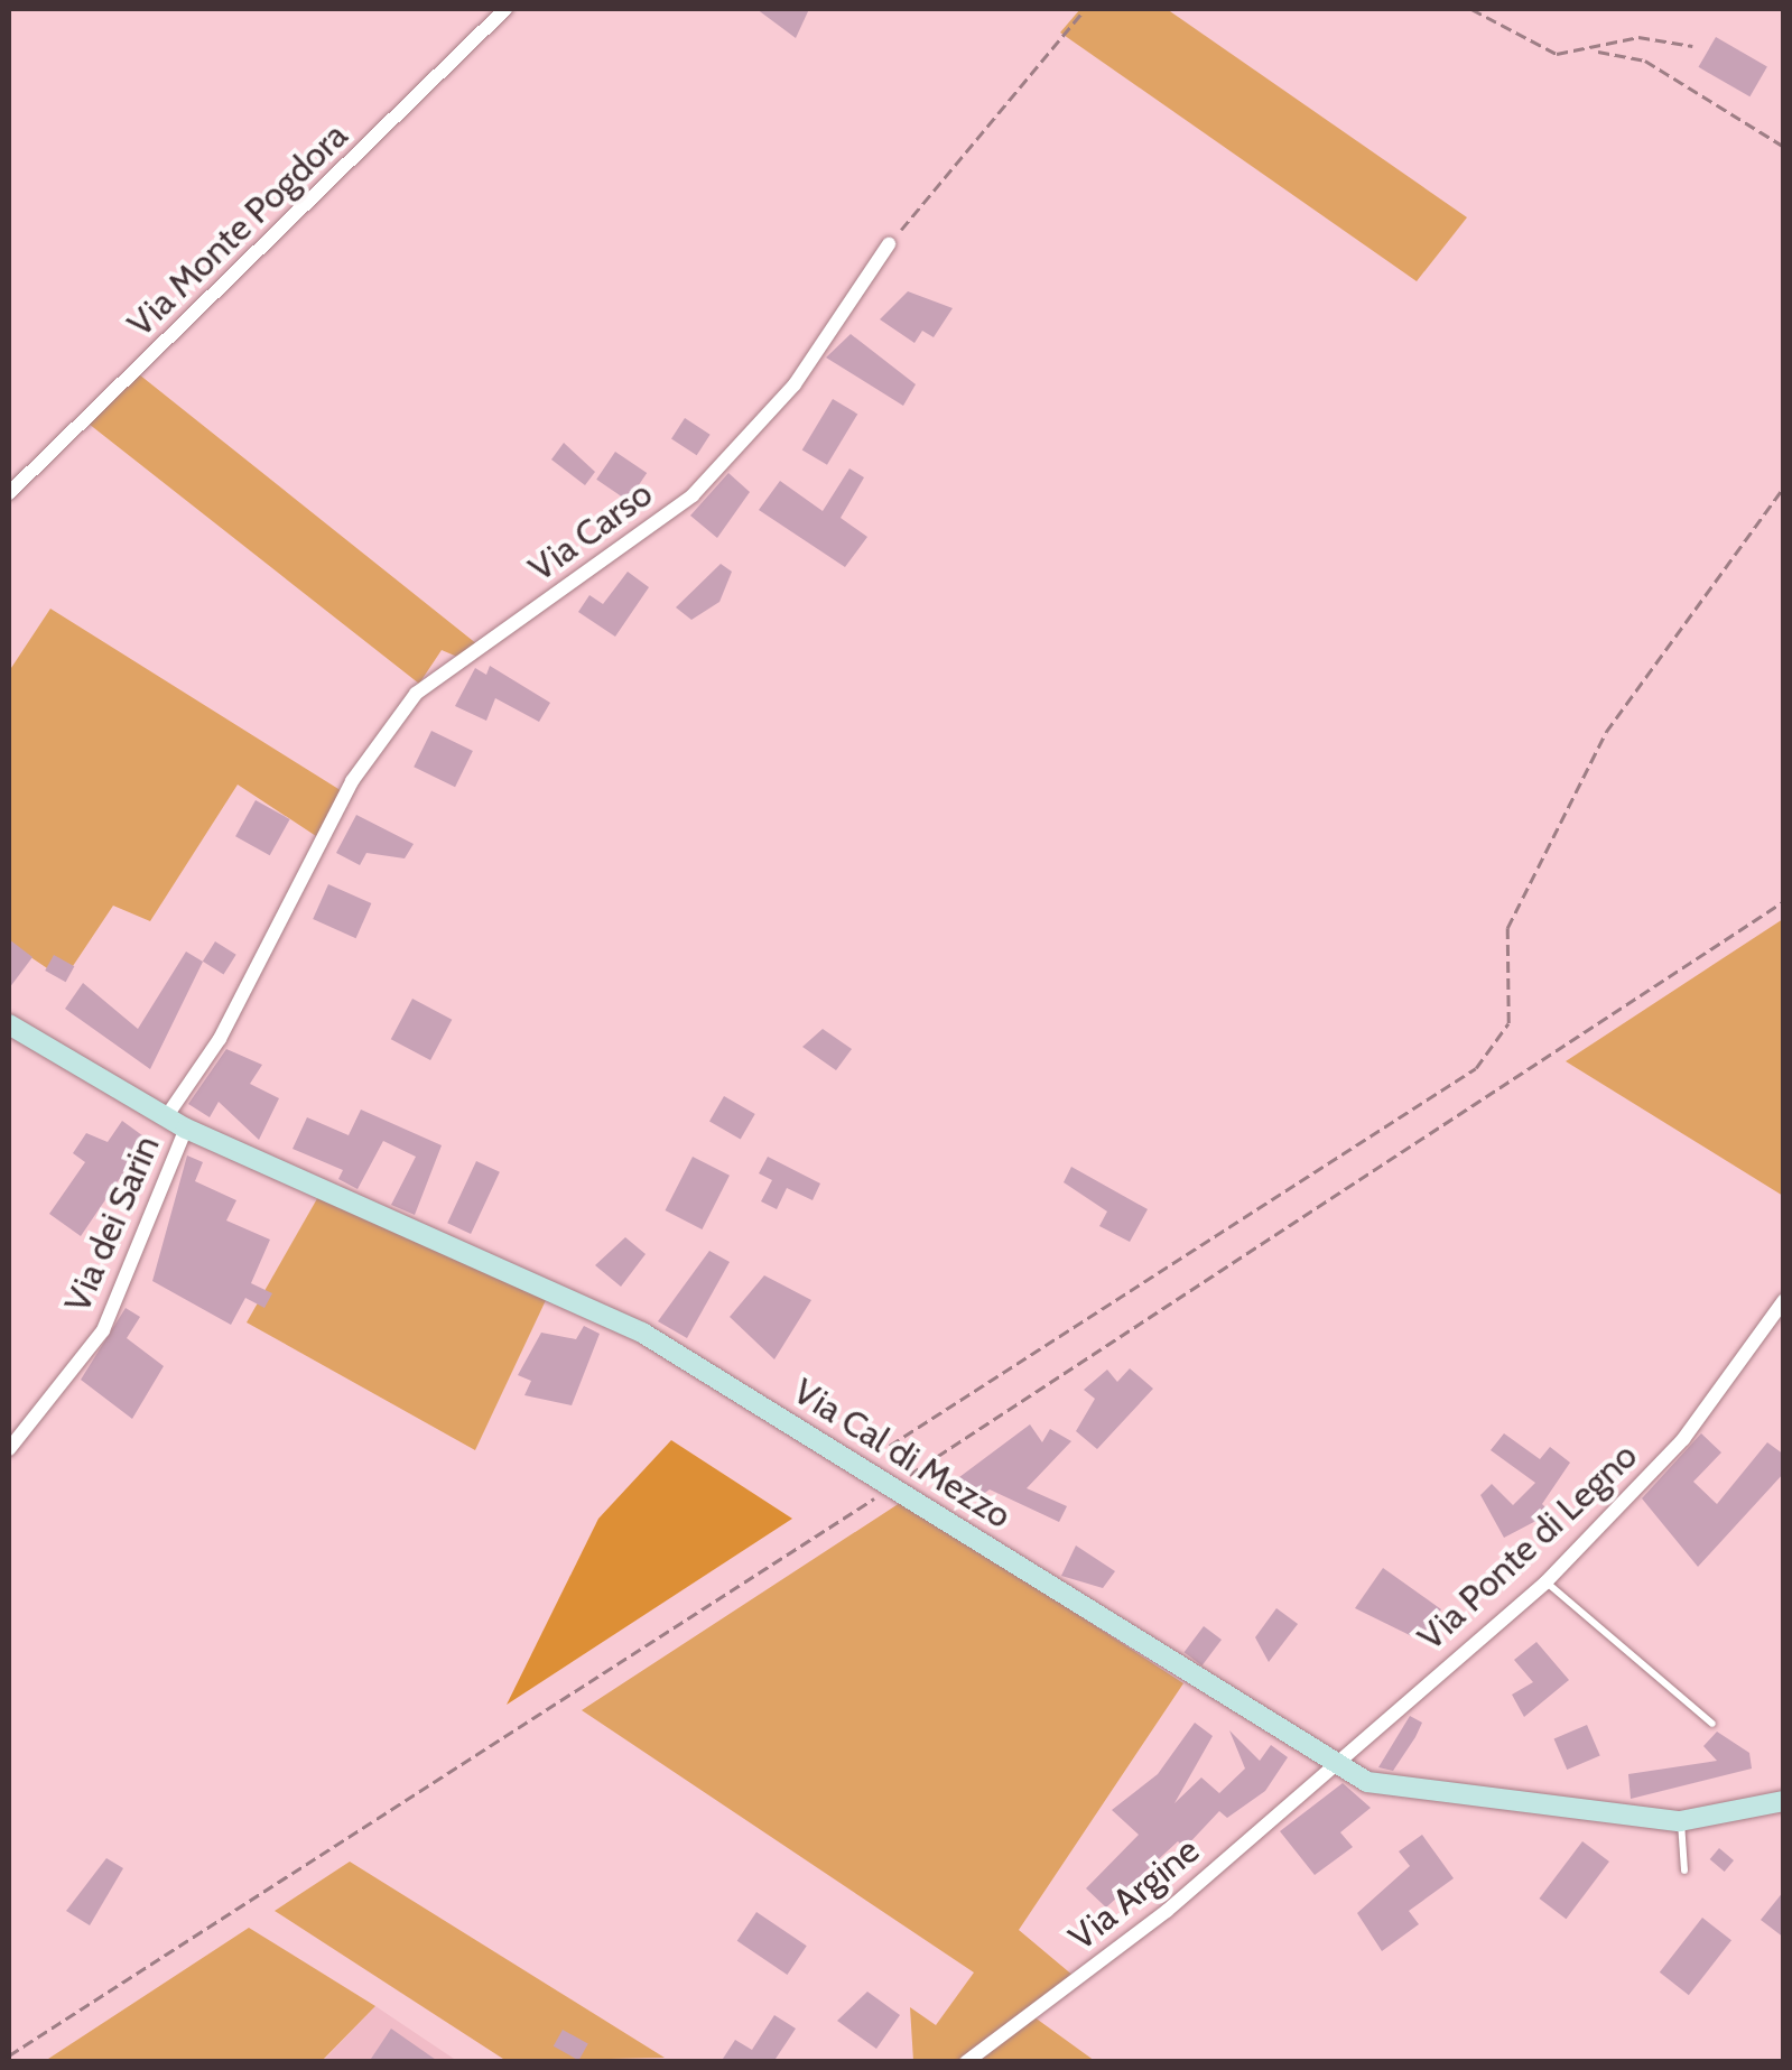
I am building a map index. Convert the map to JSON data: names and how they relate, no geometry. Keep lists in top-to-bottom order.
{
  "streets": {
    "street": [
      "Via Monte Pogdora",
      "Via Carso",
      "Via dei Sarin",
      "Via Cal di Mezzo",
      "Via Ponte di Legno",
      "Via Argine"
    ]
  },
  "crossings": [
    ["Via Carso", "Via Cal di Mezzo"],
    ["Via dei Sarin", "Via Cal di Mezzo"],
    ["Via Cal di Mezzo", "Via Ponte di Legno"],
    ["Via Cal di Mezzo", "Via Argine"],
    ["Via Ponte di Legno", "Via Argine"]
  ]
}
